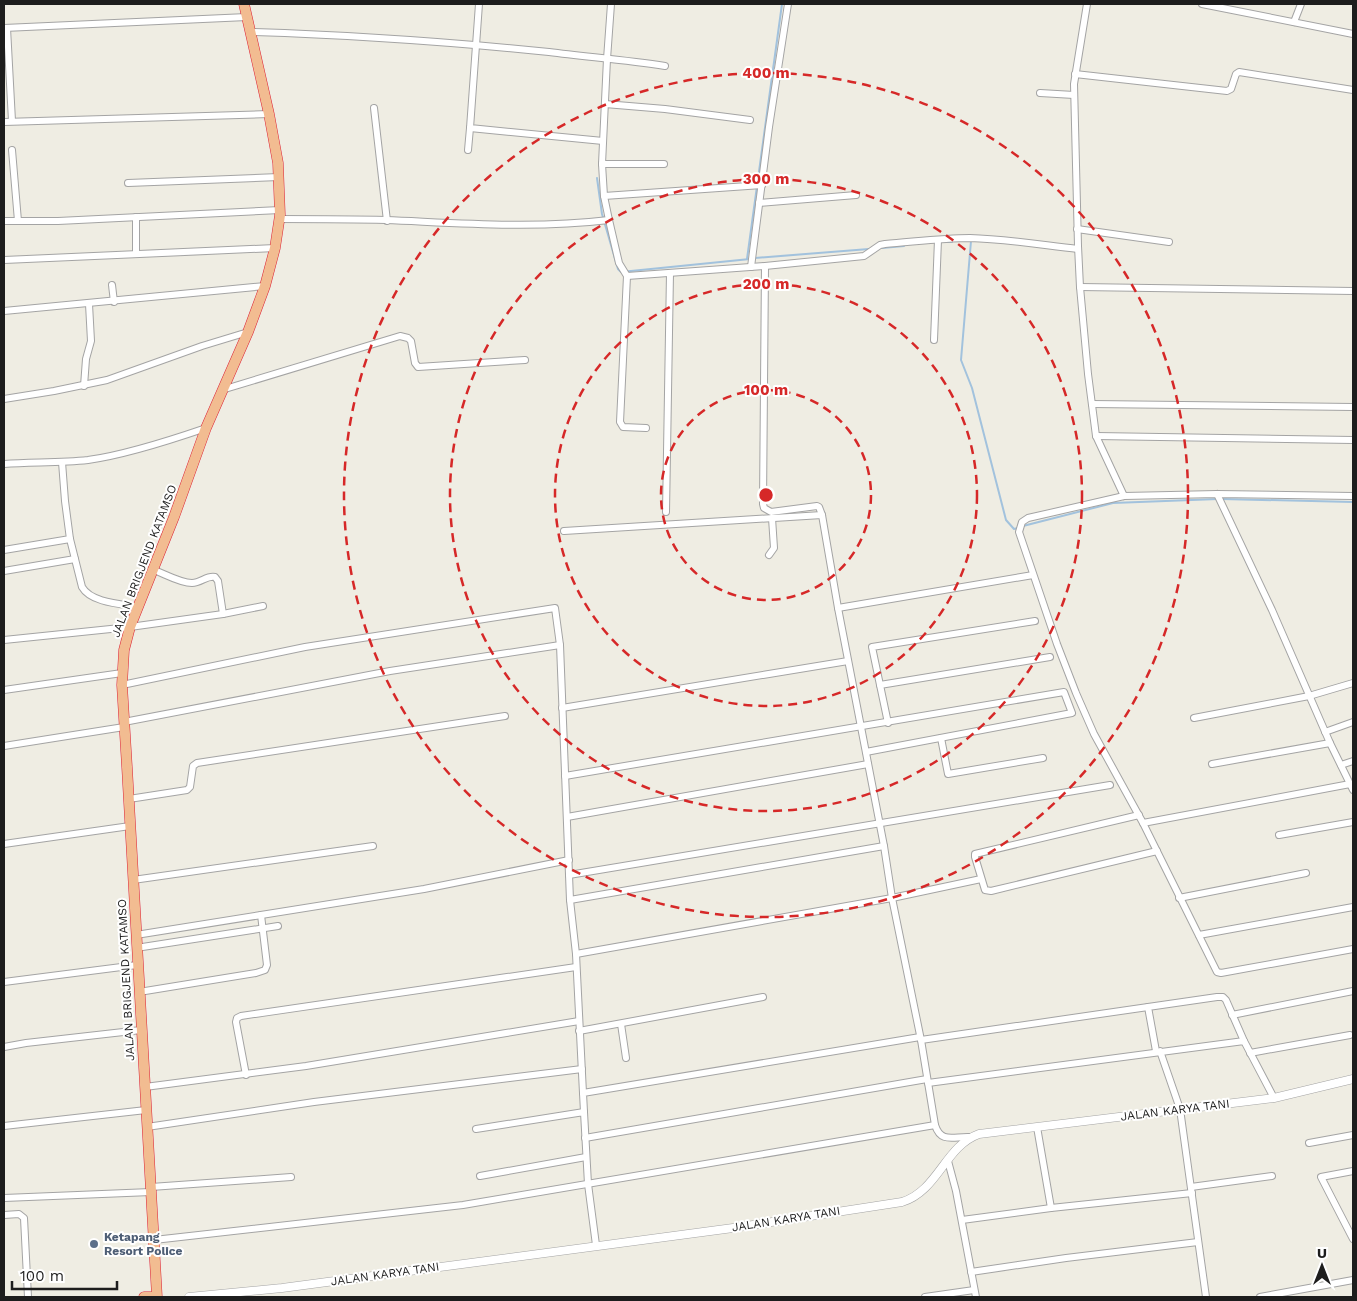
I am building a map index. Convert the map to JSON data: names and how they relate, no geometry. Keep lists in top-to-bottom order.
{
  "streets": {
    "highway": ["JALAN BRIGJEND KATAMSO"],
    "street": ["JALAN KARYA TANI"]
  },
  "places": ["Ketapang Resort Police"],
  "scale_bar": "100 m",
  "north": "top",
  "rings": [
    "400 m",
    "300 m",
    "200 m",
    "100 m"
  ]
}
